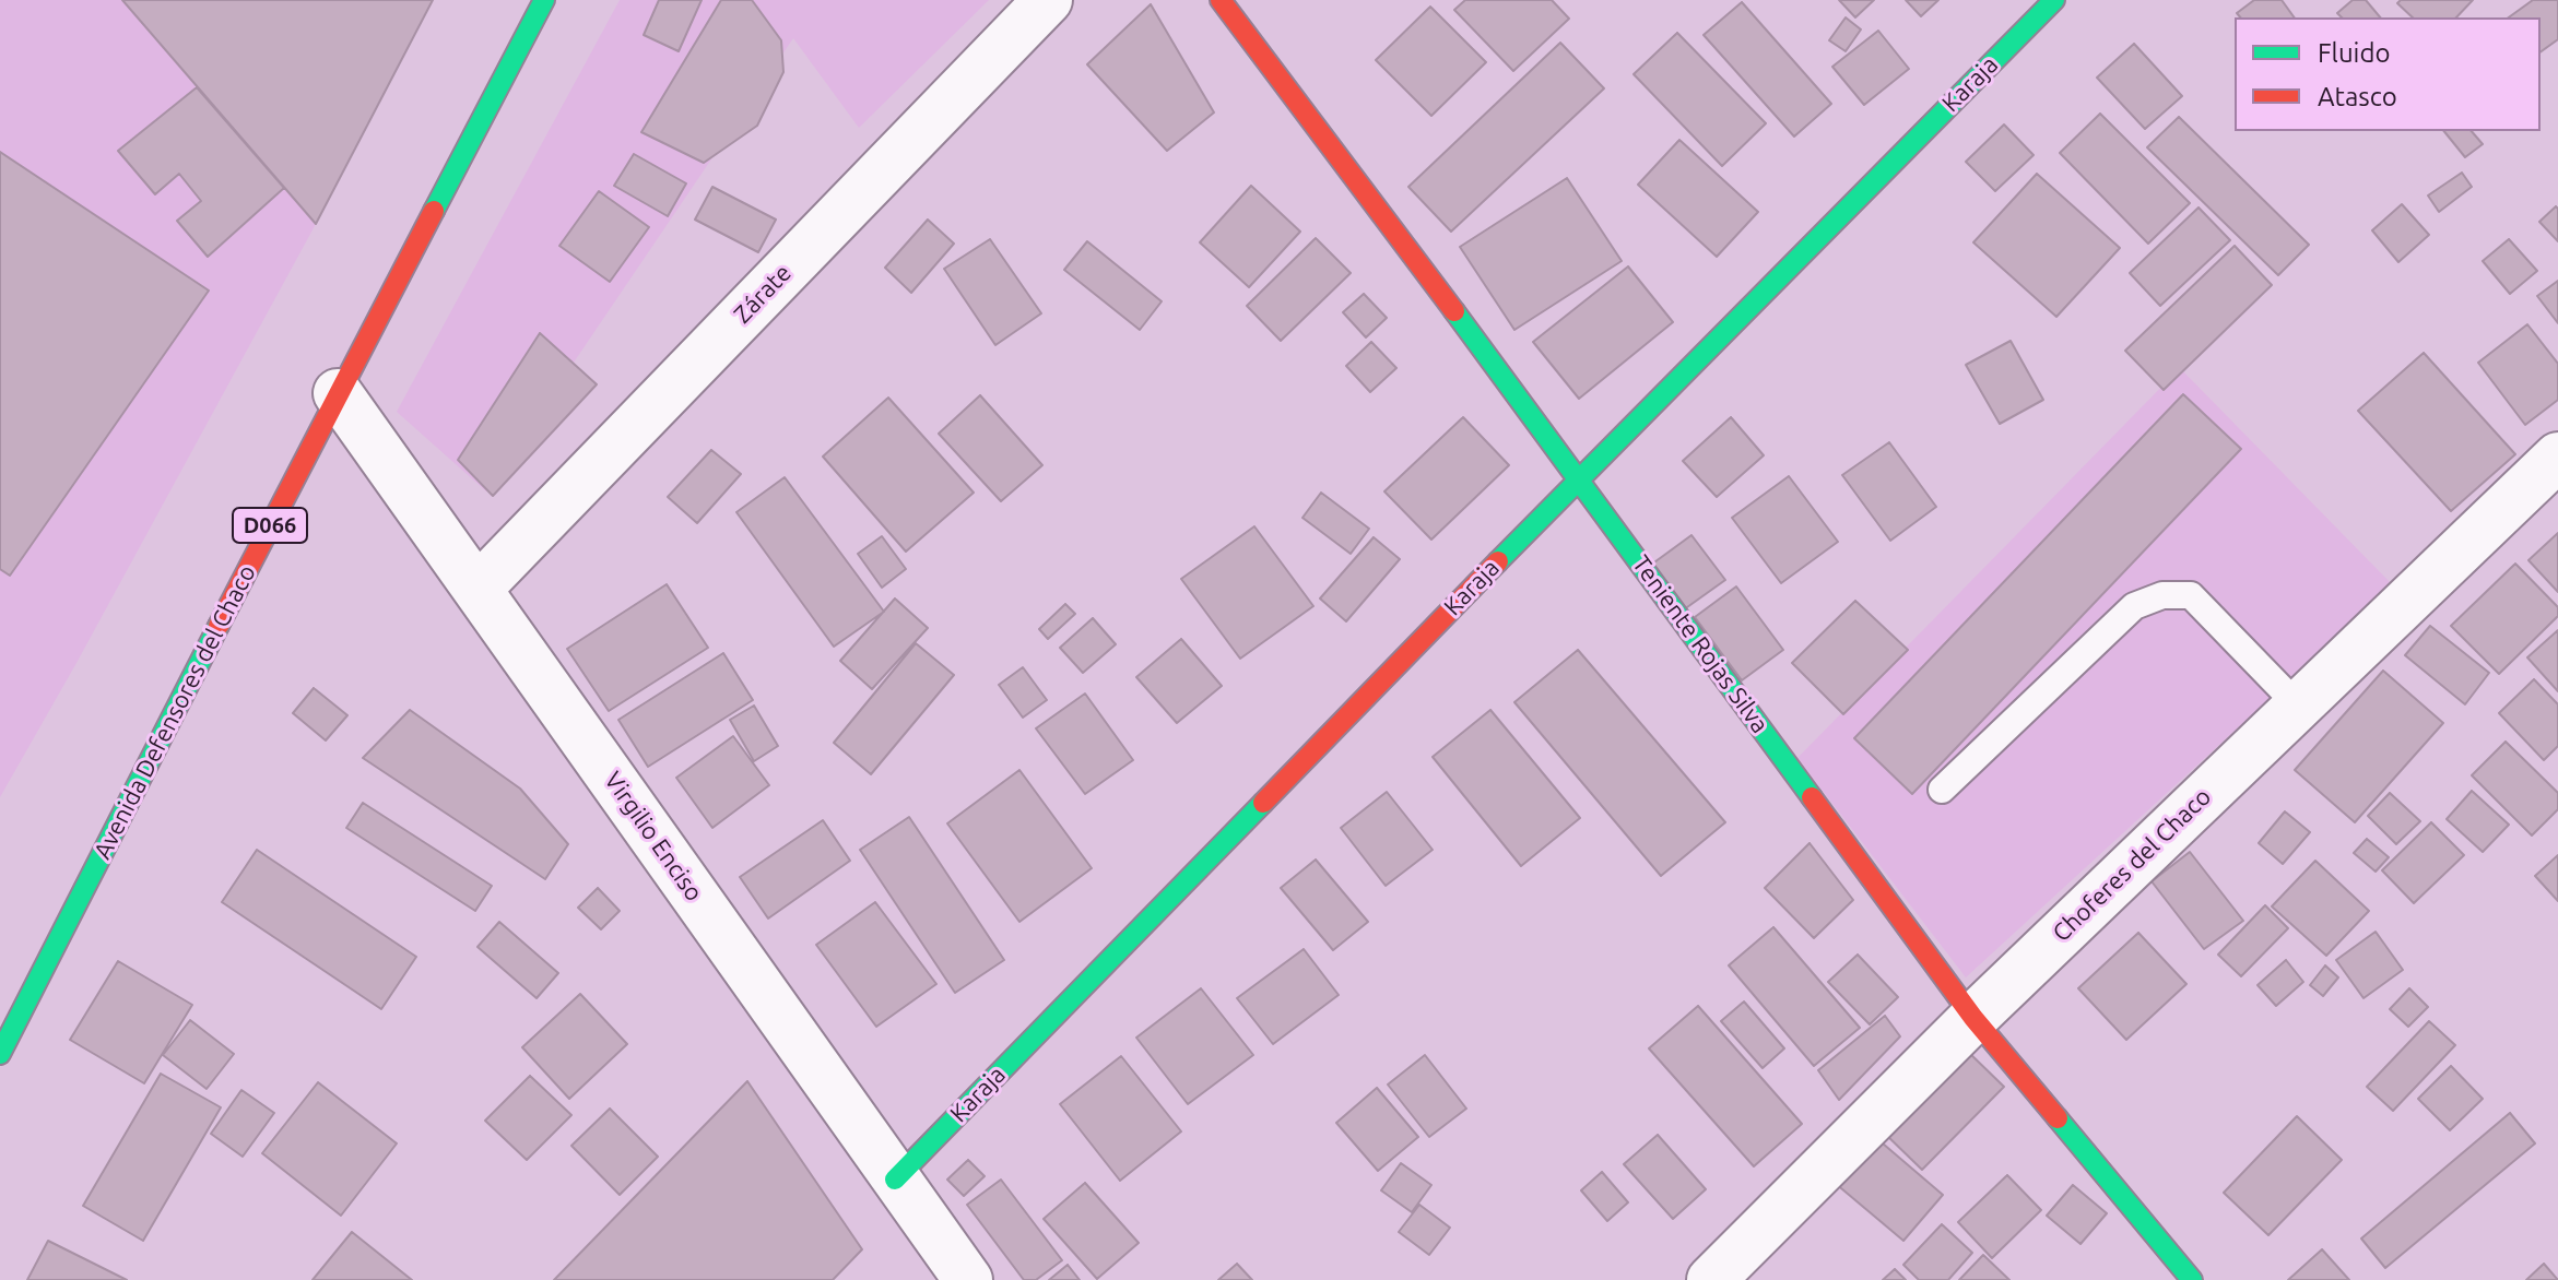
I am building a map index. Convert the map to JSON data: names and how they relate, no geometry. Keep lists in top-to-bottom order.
{
  "streets": {
    "street": [
      "Karaja",
      "Zárate",
      "D066",
      "Teniente Rojas Silva",
      "Avenida Defensores del Chaco",
      "Virgilio Enciso",
      "Choferes del Chaco"
    ]
  },
  "crossings": [
    ["Karaja", "Teniente Rojas Silva"],
    ["Karaja", "Virgilio Enciso"],
    ["Zárate", "Virgilio Enciso"],
    ["Teniente Rojas Silva", "Choferes del Chaco"],
    ["Avenida Defensores del Chaco", "Virgilio Enciso"]
  ],
  "legend": ["Fluido", "Atasco"]
}
